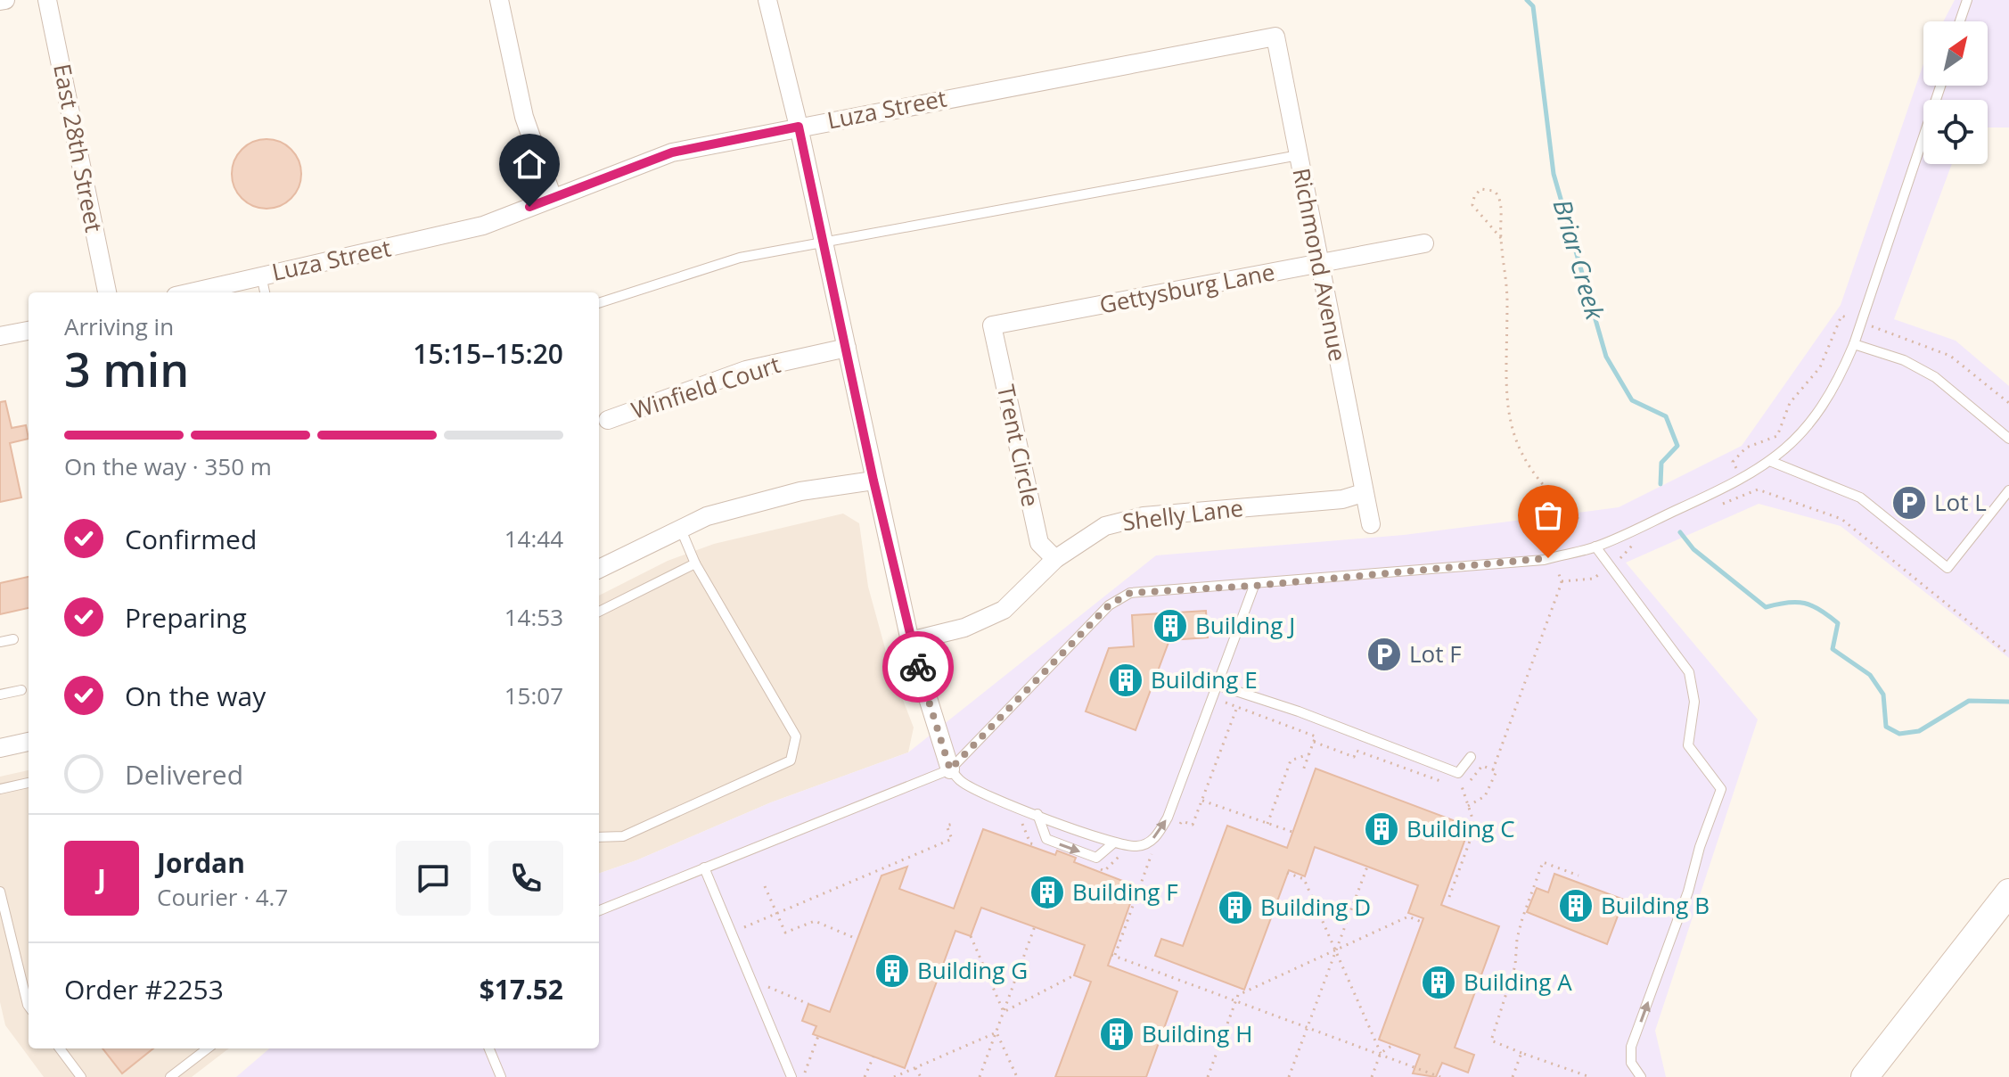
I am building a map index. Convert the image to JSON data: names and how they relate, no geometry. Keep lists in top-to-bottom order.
{
  "streets": {
    "street": [
      "Luza Street",
      "East 28th Street",
      "Richmond Avenue",
      "Gettysburg Lane",
      "Winfield Court",
      "Trent Circle",
      "Shelly Lane"
    ]
  },
  "crossings": [
    ["Luza Street", "Richmond Avenue"],
    ["Richmond Avenue", "Gettysburg Lane"],
    ["Richmond Avenue", "Shelly Lane"],
    ["Gettysburg Lane", "Trent Circle"],
    ["Trent Circle", "Shelly Lane"]
  ],
  "water": ["Briar Creek"],
  "places": {
    "parking": ["Lot L", "Lot F"],
    "building": [
      "Building J",
      "Building E",
      "Building C",
      "Building F",
      "Building B",
      "Building D",
      "Building G",
      "Building A",
      "Building H"
    ]
  },
  "north": "top right",
  "page": {
    "heading": ["3 min", "Arriving in", "15:15–15:20"],
    "panel": [
      "Jordan",
      "Courier · 4.7",
      "Order #2253",
      "$17.52"
    ],
    "bar": "On the way · 350 m",
    "list": [
      ["Confirmed", "14:44"],
      ["Preparing", "14:53"],
      ["On the way", "15:07"],
      "Delivered"
    ],
    "round": "J"
  }
}
